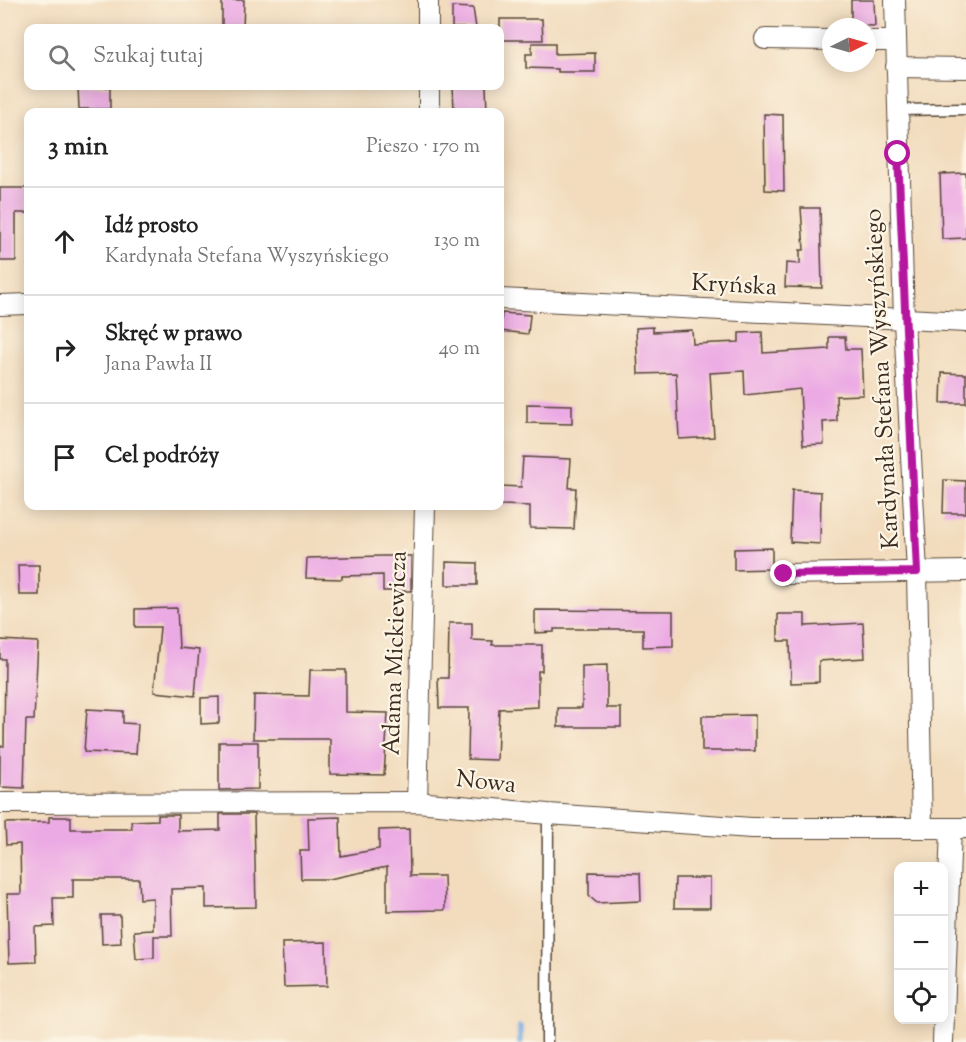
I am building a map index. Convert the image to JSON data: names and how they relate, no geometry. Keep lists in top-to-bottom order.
{
  "streets": {
    "street": [
      "Kryńska",
      "Kardynała Stefana Wyszyńskiego",
      "Adama Mickiewicza",
      "Nowa"
    ]
  },
  "crossings": [
    ["Kryńska", "Kardynała Stefana Wyszyńskiego"],
    ["Kardynała Stefana Wyszyńskiego", "Nowa"],
    ["Adama Mickiewicza", "Nowa"]
  ],
  "north": "right",
  "page": {
    "search": "Szukaj tutaj",
    "heading": ["3 min", "Pieszo · 170 m"],
    "list": [
      ["Idź prosto", "Kardynała Stefana Wyszyńskiego", "130 m"],
      ["Skręć w prawo", "Jana Pawła II", "40 m"],
      "Cel podróży"
    ],
    "map_buttons": ["+", "−"]
  }
}
